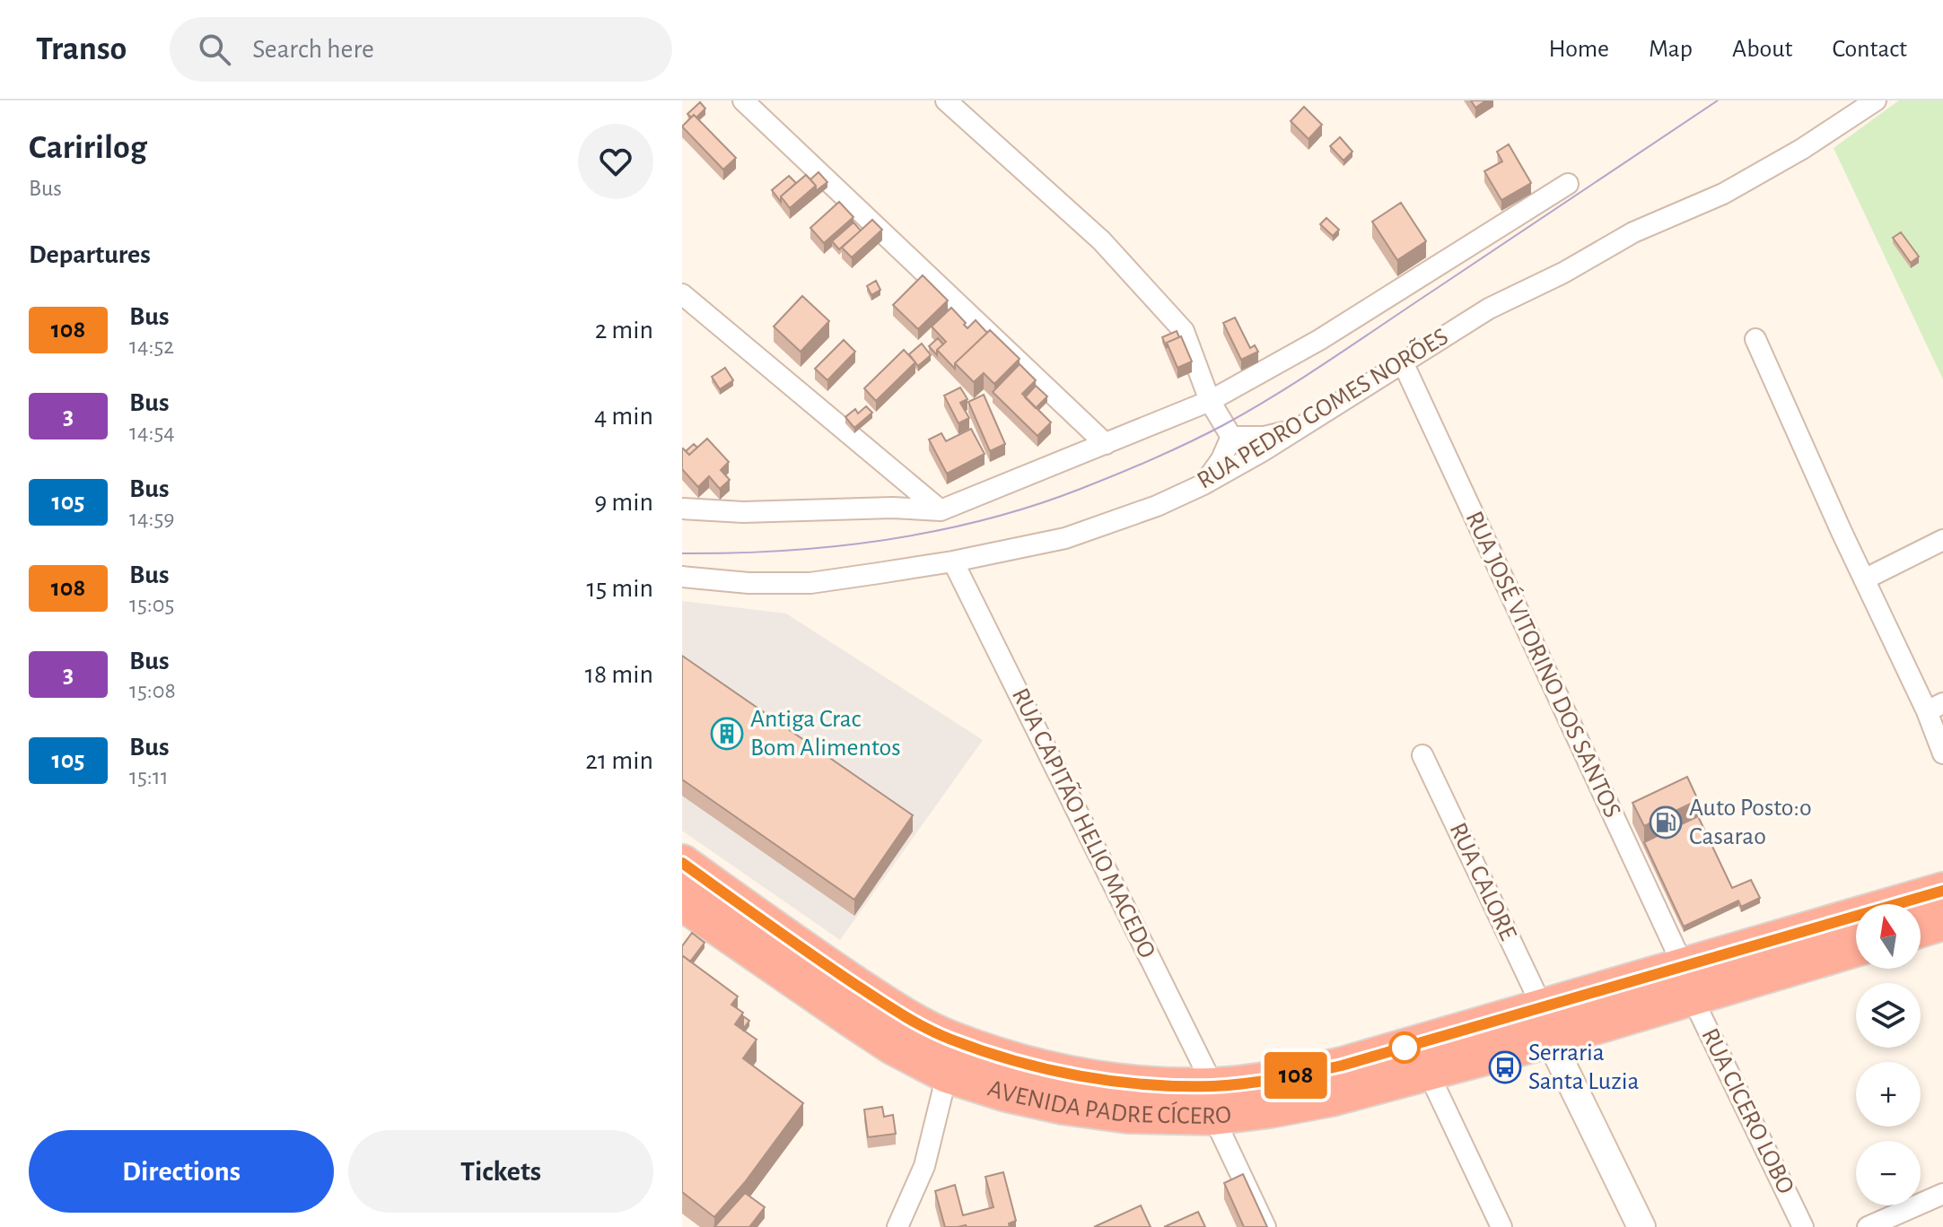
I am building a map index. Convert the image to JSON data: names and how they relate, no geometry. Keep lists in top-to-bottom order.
{
  "streets": {
    "highway": ["AVENIDA PADRE CÍCERO"],
    "street": [
      "RUA PEDRO GOMES NORÕES",
      "RUA JOSÉ VITORINO DOS SANTOS",
      "RUA CAPITÃO HELIO MACEDO",
      "RUA CALORE",
      "RUA CICERO LOBO"
    ]
  },
  "crossings": [
    ["RUA PEDRO GOMES NORÕES", "RUA JOSÉ VITORINO DOS SANTOS"],
    ["RUA PEDRO GOMES NORÕES", "RUA CAPITÃO HELIO MACEDO"],
    ["RUA JOSÉ VITORINO DOS SANTOS", "AVENIDA PADRE CÍCERO"],
    ["RUA JOSÉ VITORINO DOS SANTOS", "RUA CICERO LOBO"],
    ["RUA CAPITÃO HELIO MACEDO", "AVENIDA PADRE CÍCERO"],
    ["RUA CALORE", "AVENIDA PADRE CÍCERO"],
    ["AVENIDA PADRE CÍCERO", "RUA CICERO LOBO"]
  ],
  "places": {
    "building": ["Antiga Crac Bom Alimentos"],
    "fuel station": ["Auto Posto:o Casarao"],
    "bus stop": ["Serraria Santa Luzia"]
  },
  "lines": ["bus line 108"],
  "north": "top",
  "page": {
    "header": "Transo",
    "search": "Search here",
    "nav": [
      "Home",
      "Map",
      "About",
      "Contact"
    ],
    "heading": [
      ["Caririlog", "Bus"],
      "Departures"
    ],
    "on_map": "108",
    "list": [
      {
        "mark": "108",
        "name": "Bus",
        "note": "14:52",
        "value": "2 min"
      },
      {
        "mark": "3",
        "name": "Bus",
        "note": "14:54",
        "value": "4 min"
      },
      {
        "mark": "105",
        "name": "Bus",
        "note": "14:59",
        "value": "9 min"
      },
      {
        "mark": "108",
        "name": "Bus",
        "note": "15:05",
        "value": "15 min"
      },
      {
        "mark": "3",
        "name": "Bus",
        "note": "15:08",
        "value": "18 min"
      },
      {
        "mark": "105",
        "name": "Bus",
        "note": "15:11",
        "value": "21 min"
      }
    ],
    "map_buttons": ["+", "−"],
    "buttons": ["Directions", "Tickets"]
  }
}
